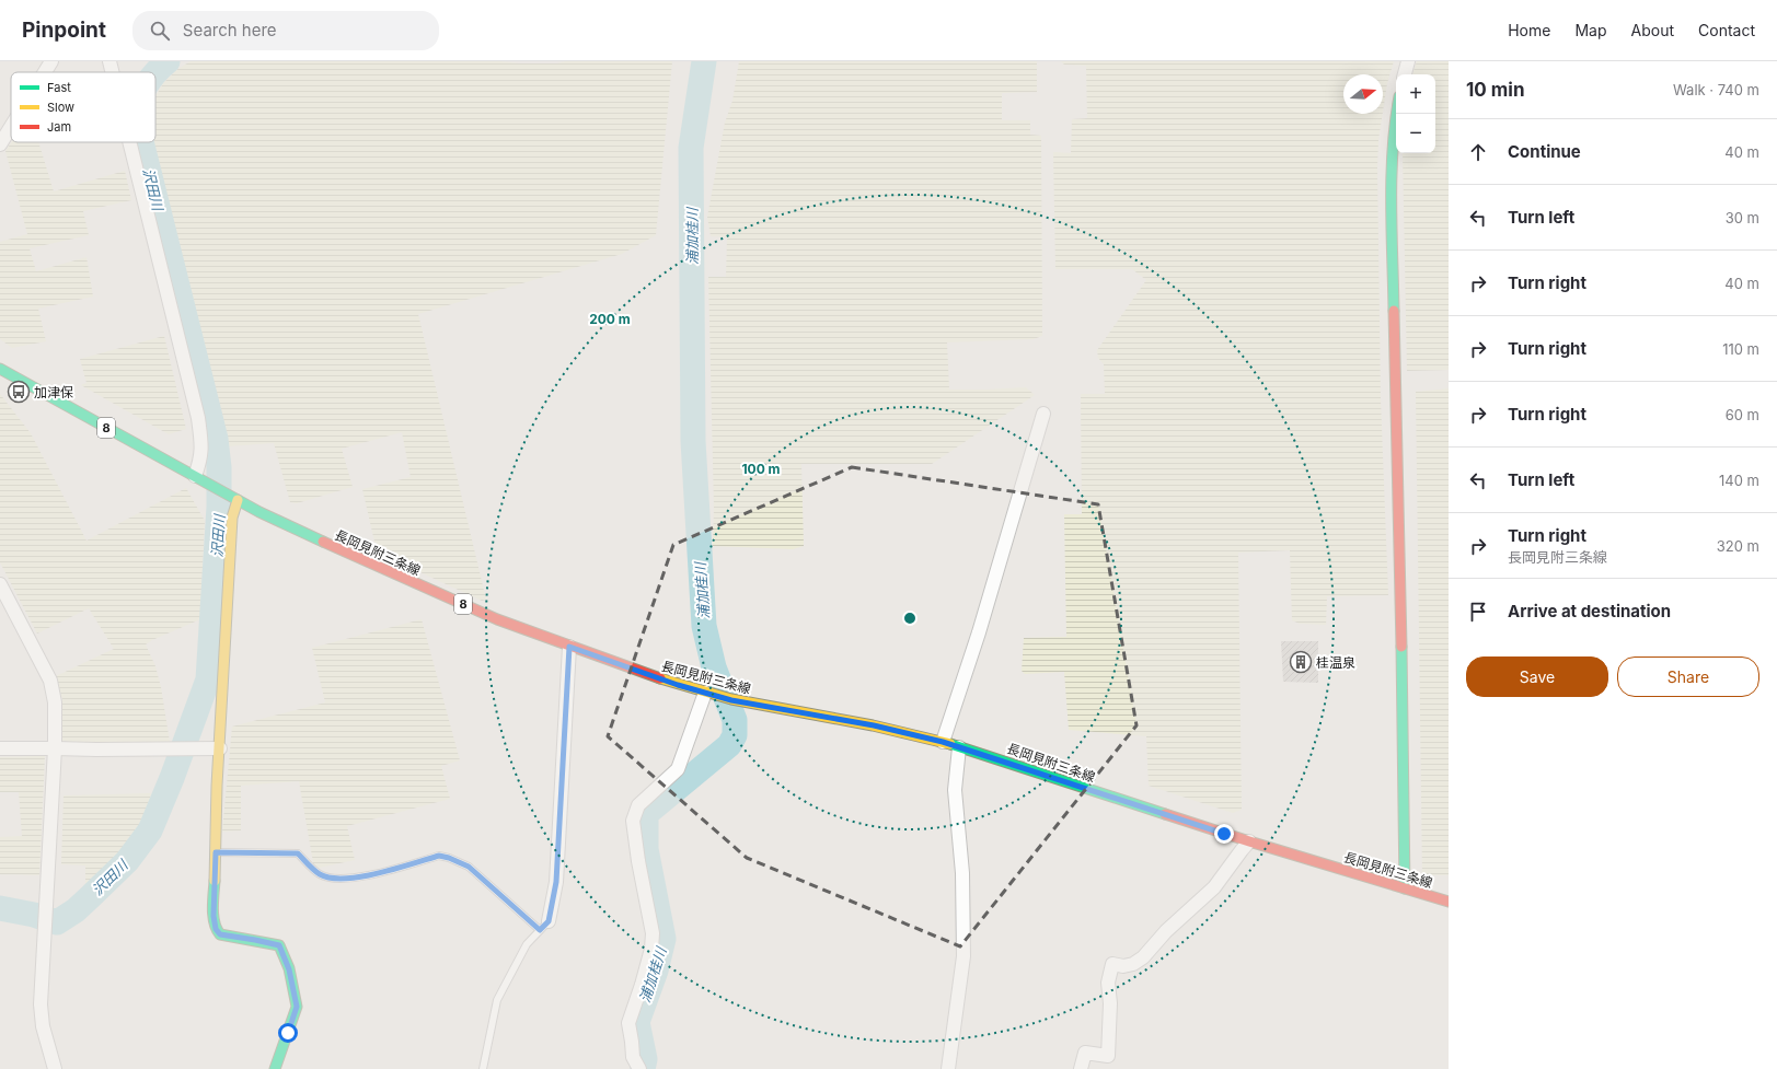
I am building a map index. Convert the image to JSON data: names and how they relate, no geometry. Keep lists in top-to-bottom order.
{
  "streets": {
    "main road": ["8", "長岡見附三条線"]
  },
  "water": ["沢田川", "浦加桂川"],
  "places": {
    "bus stop": ["加津保"],
    "building": ["桂温泉"]
  },
  "legend": ["Fast", "Slow", "Jam"],
  "north": "right",
  "page": {
    "header": "Pinpoint",
    "search": "Search here",
    "nav": [
      "Home",
      "Map",
      "About",
      "Contact"
    ],
    "heading": ["10 min", "Walk · 740 m"],
    "map_buttons": ["+", "−"],
    "list": [
      ["Continue", "40 m"],
      ["Turn left", "30 m"],
      ["Turn right", "40 m"],
      ["Turn right", "110 m"],
      ["Turn right", "60 m"],
      ["Turn left", "140 m"],
      ["Turn right", "長岡見附三条線", "320 m"],
      "Arrive at destination"
    ],
    "buttons": ["Save", "Share"]
  },
  "rings": ["200 m", "100 m"]
}
